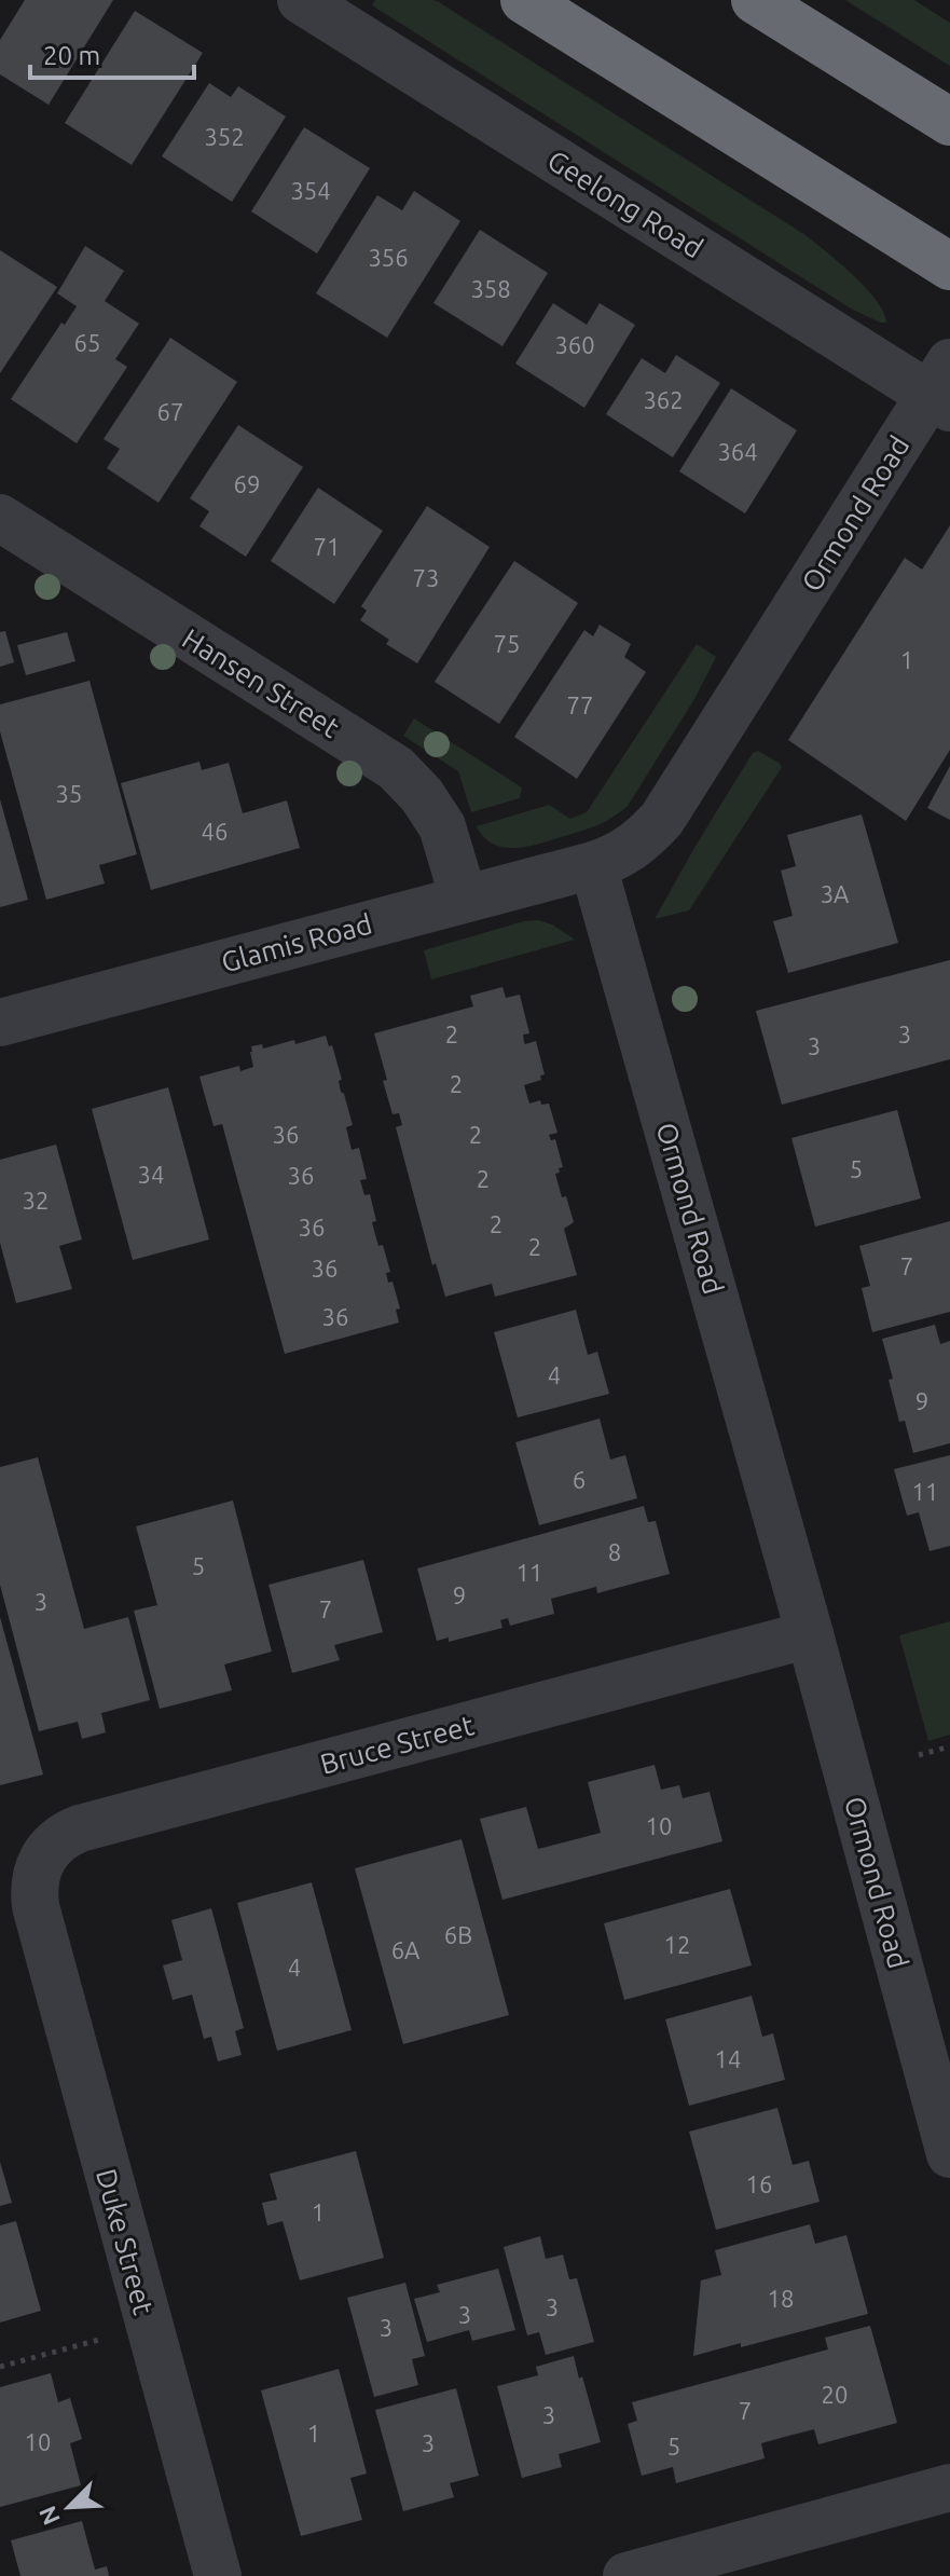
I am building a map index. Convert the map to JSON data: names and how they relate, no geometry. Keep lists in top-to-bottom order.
{
  "streets": {
    "street": [
      "Geelong Road",
      "Ormond Road",
      "Hansen Street",
      "Glamis Road",
      "Bruce Street",
      "Duke Street"
    ]
  },
  "crossings": [
    ["Geelong Road", "Ormond Road"],
    ["Ormond Road", "Glamis Road"],
    ["Ormond Road", "Bruce Street"],
    ["Hansen Street", "Glamis Road"],
    ["Bruce Street", "Duke Street"]
  ],
  "house_numbers": [
    "352",
    "354",
    "356",
    "358",
    "65",
    "360",
    "362",
    "67",
    "364",
    "69",
    "71",
    "73",
    "75",
    "1",
    "77",
    "35",
    "46",
    "3A",
    "2",
    "3",
    "3",
    "2",
    "36",
    "2",
    "5",
    "34",
    "36",
    "2",
    "32",
    "2",
    "36",
    "2",
    "7",
    "36",
    "36",
    "4",
    "9",
    "6",
    "11",
    "8",
    "5",
    "11",
    "9",
    "3",
    "7",
    "10",
    "6B",
    "12",
    "6A",
    "4",
    "14",
    "16",
    "1",
    "18",
    "3",
    "3",
    "3",
    "20",
    "7",
    "3",
    "1",
    "10",
    "3",
    "5"
  ],
  "scale_bar": "20 m",
  "north": "bottom left"
}
